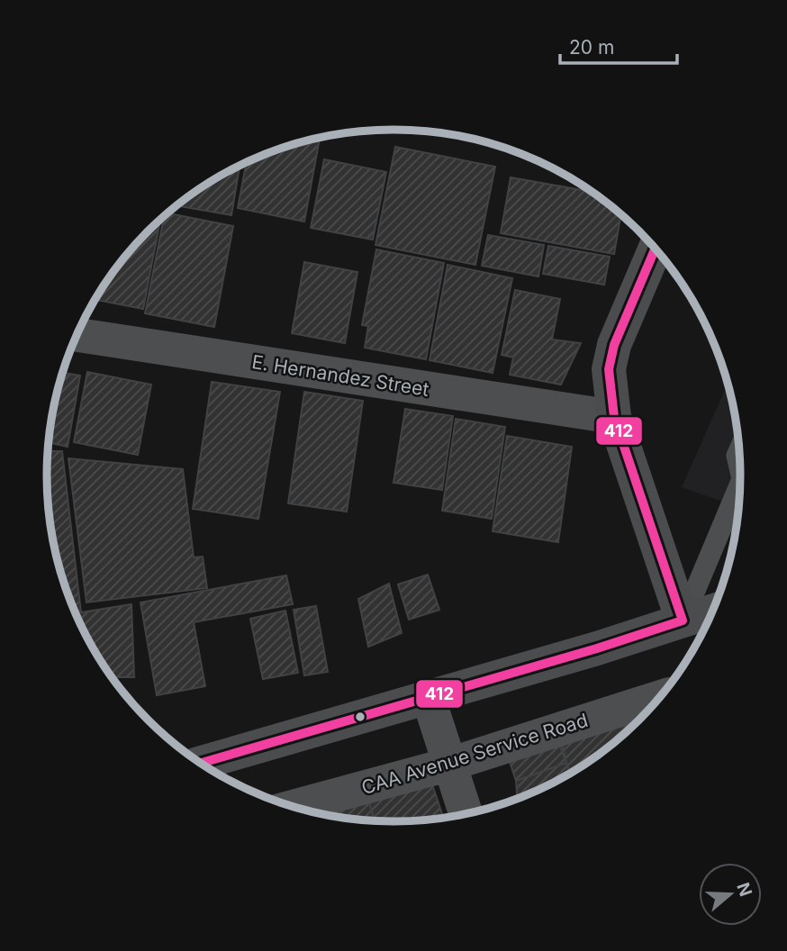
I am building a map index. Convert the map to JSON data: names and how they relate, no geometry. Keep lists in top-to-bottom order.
{
  "streets": {
    "street": ["E. Hernandez Street", "CAA Avenue Service Road"]
  },
  "lines": ["transit line 412"],
  "scale_bar": "20 m",
  "north": "right"
}
